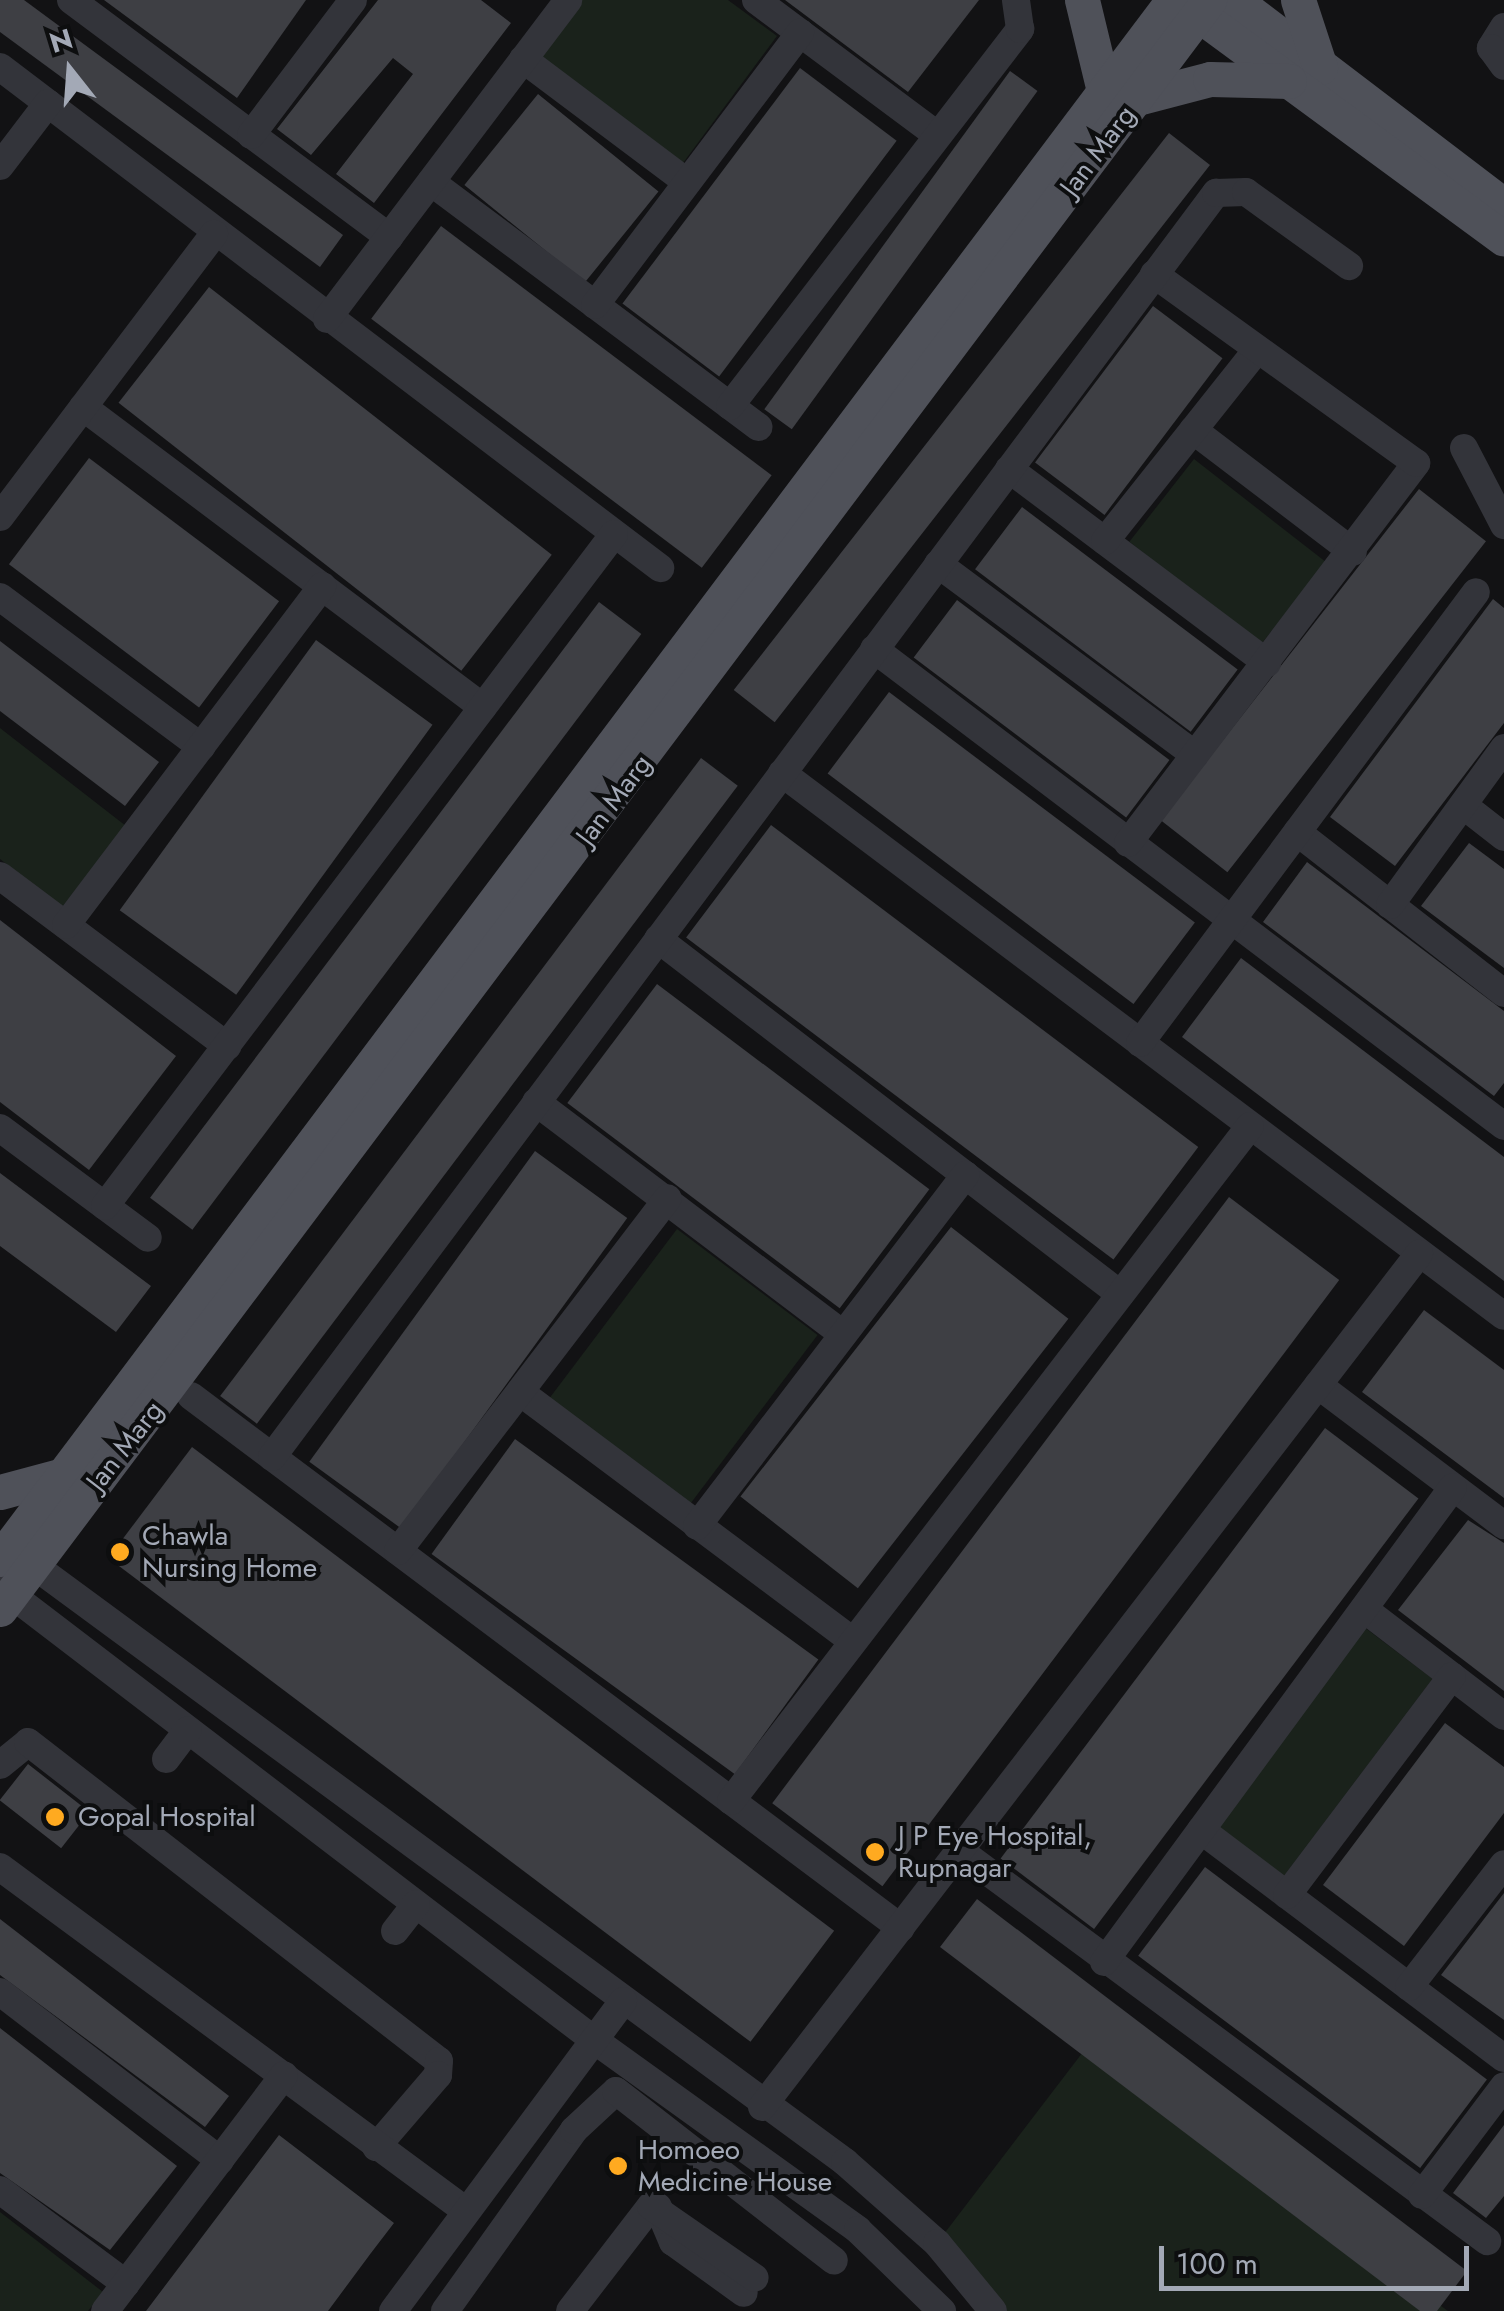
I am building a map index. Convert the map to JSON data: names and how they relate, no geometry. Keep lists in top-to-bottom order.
{
  "streets": {
    "main road": ["Jan Marg"]
  },
  "places": [
    "Chawla Nursing Home",
    "Gopal Hospital",
    "J P Eye Hospital, Rupnagar",
    "Homoeo Medicine House"
  ],
  "scale_bar": "100 m",
  "north": "top"
}
